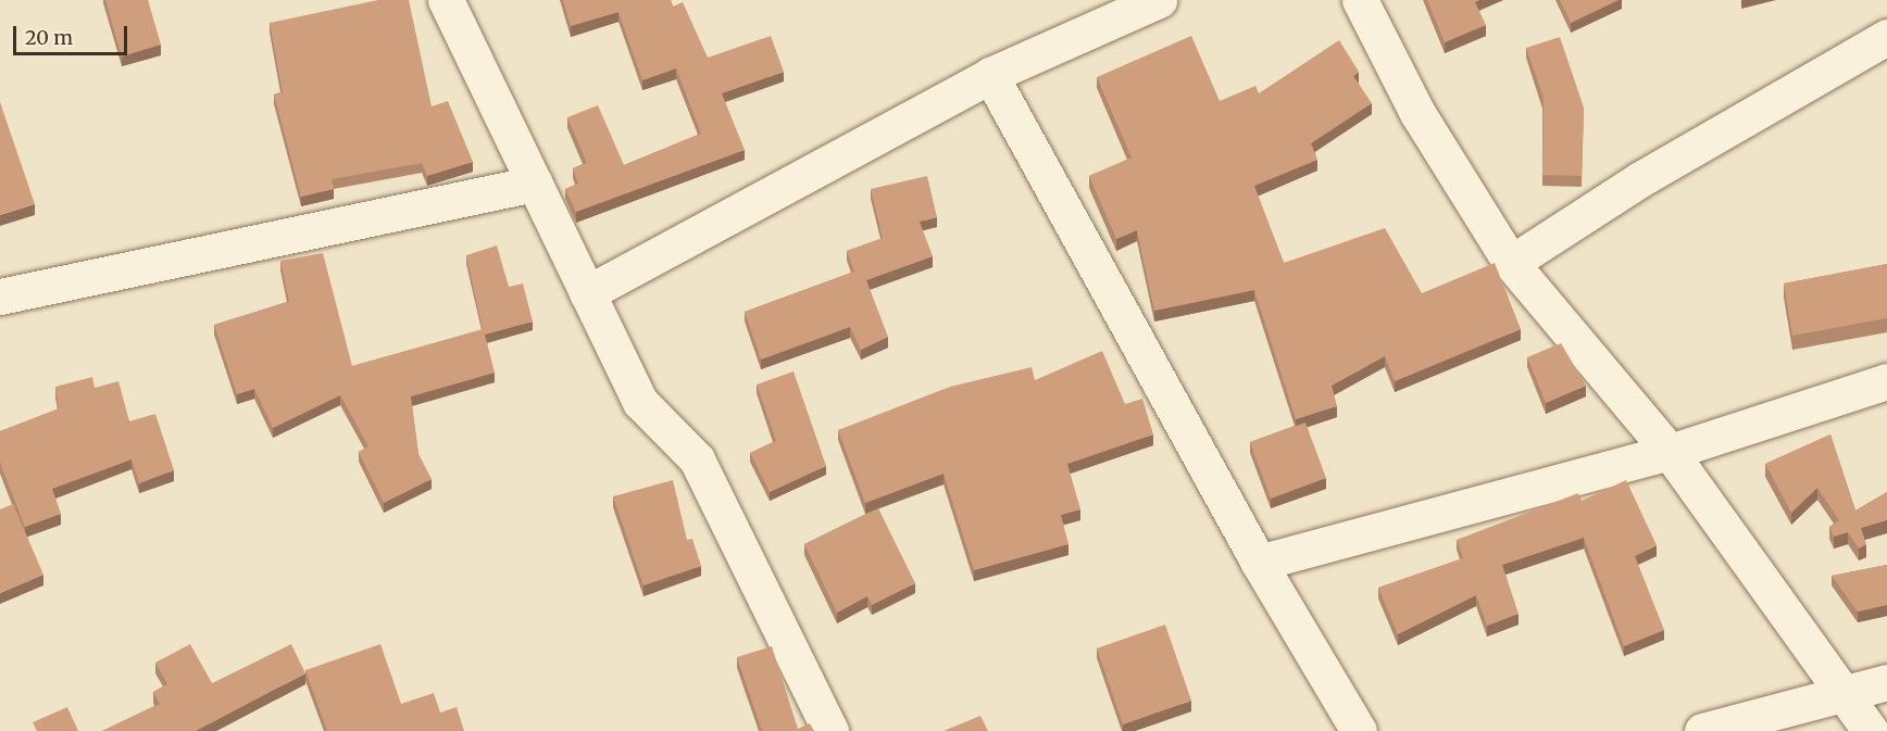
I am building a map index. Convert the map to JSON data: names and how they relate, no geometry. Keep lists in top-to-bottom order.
{
  "scale_bar": "20 m"
}
